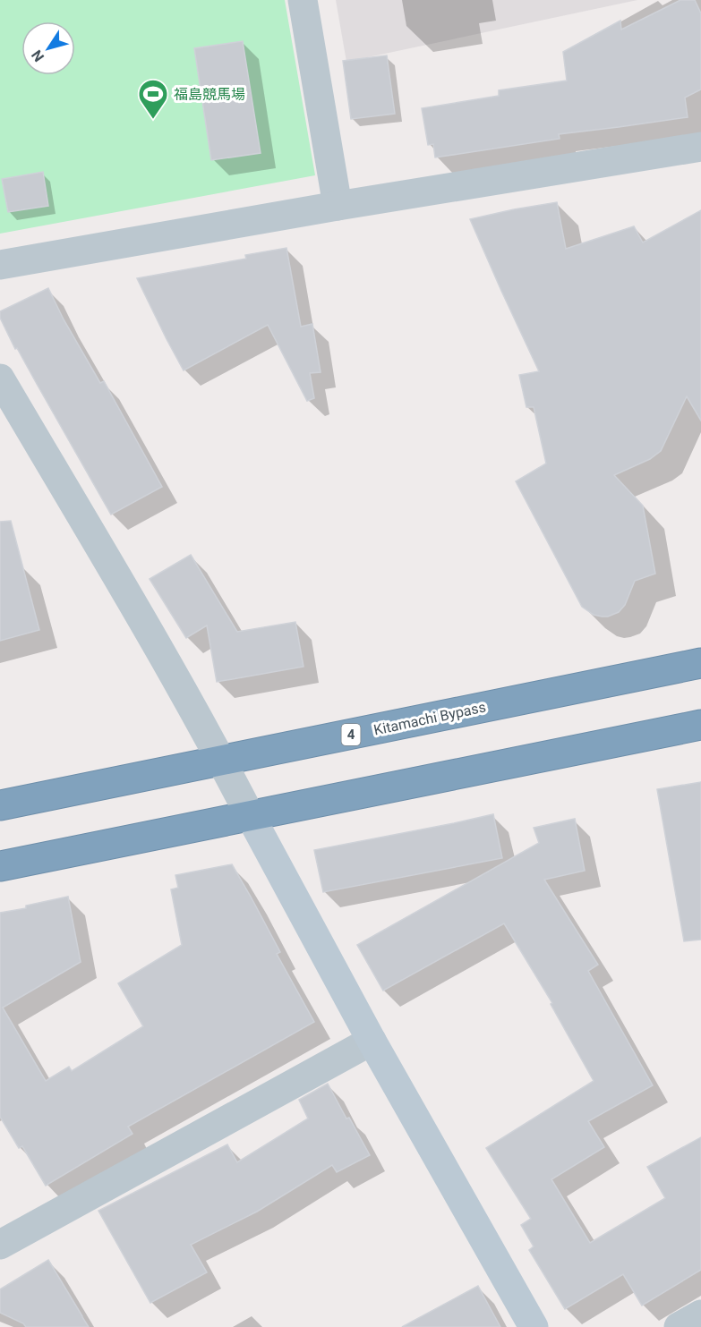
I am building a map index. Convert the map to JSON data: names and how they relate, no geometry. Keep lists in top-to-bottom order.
{
  "streets": {
    "highway": ["Kitamachi Bypass", "4"]
  },
  "places": {
    "sports": ["福島競馬場"]
  },
  "north": "bottom left"
}
